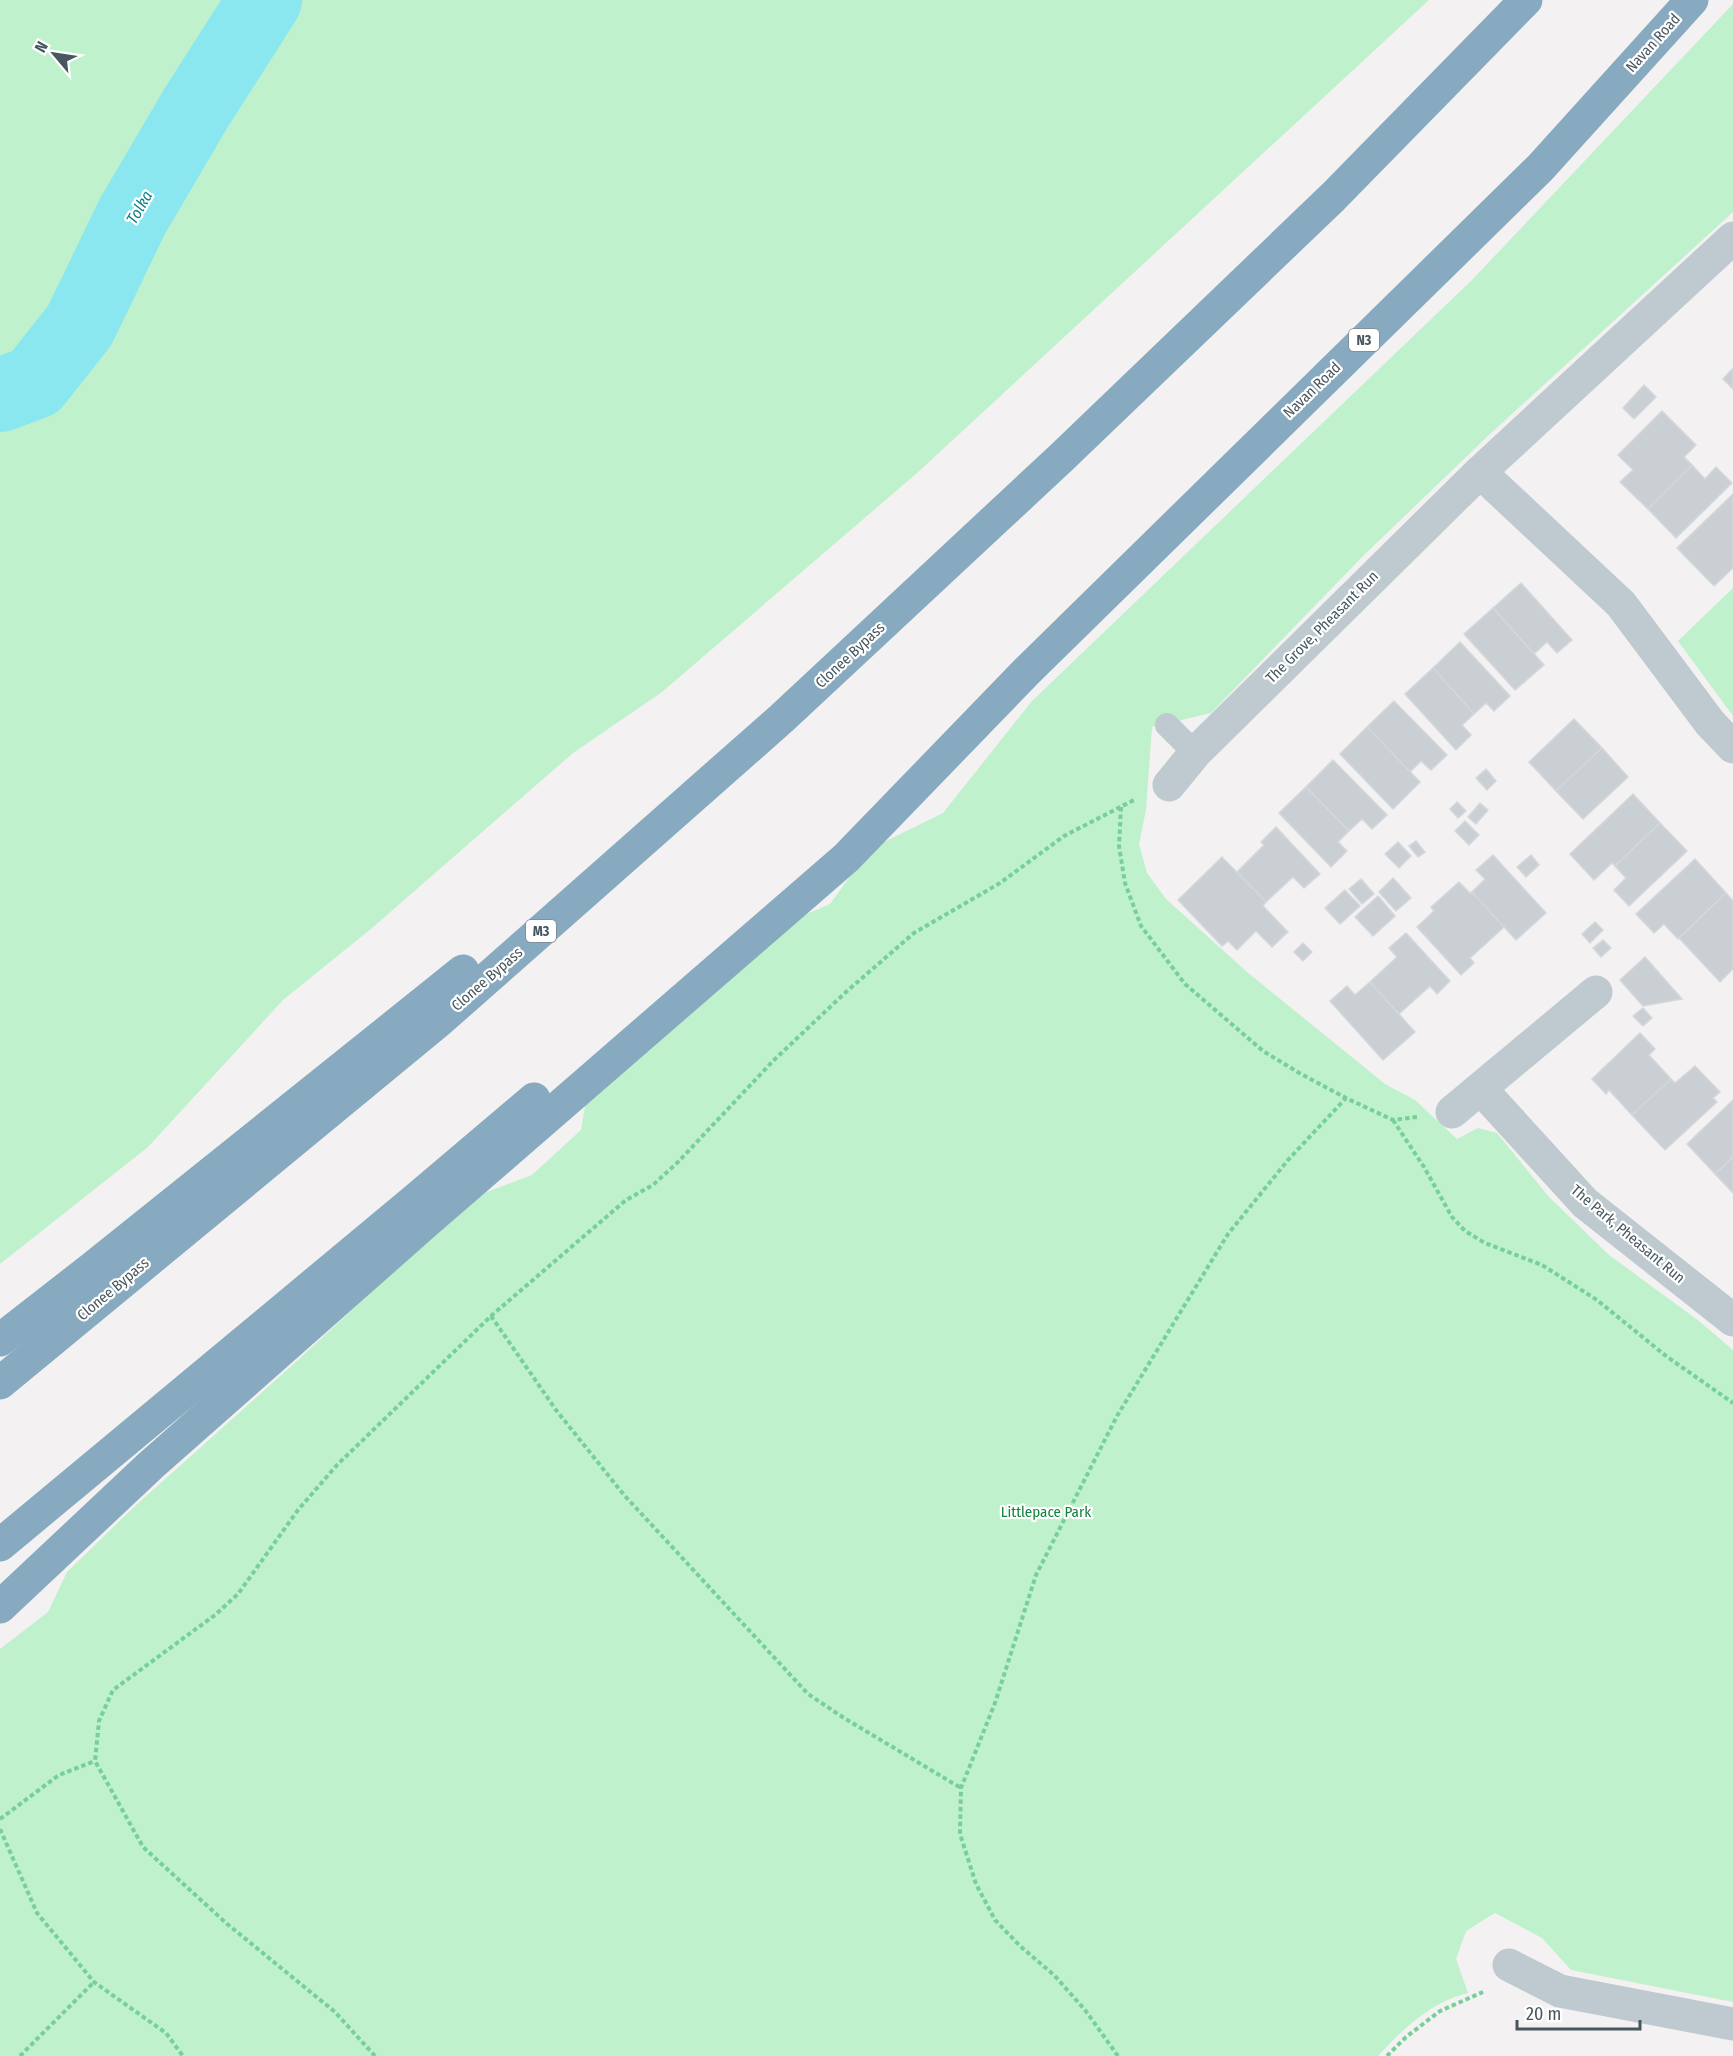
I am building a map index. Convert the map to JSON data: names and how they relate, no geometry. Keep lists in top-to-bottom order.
{
  "streets": {
    "highway": [
      "Navan Road",
      "N3",
      "Clonee Bypass",
      "M3"
    ],
    "street": ["The Grove, Pheasant Run", "The Park, Pheasant Run"]
  },
  "water": ["Tolka"],
  "parks": ["Littlepace Park"],
  "scale_bar": "20 m",
  "north": "top left"
}
